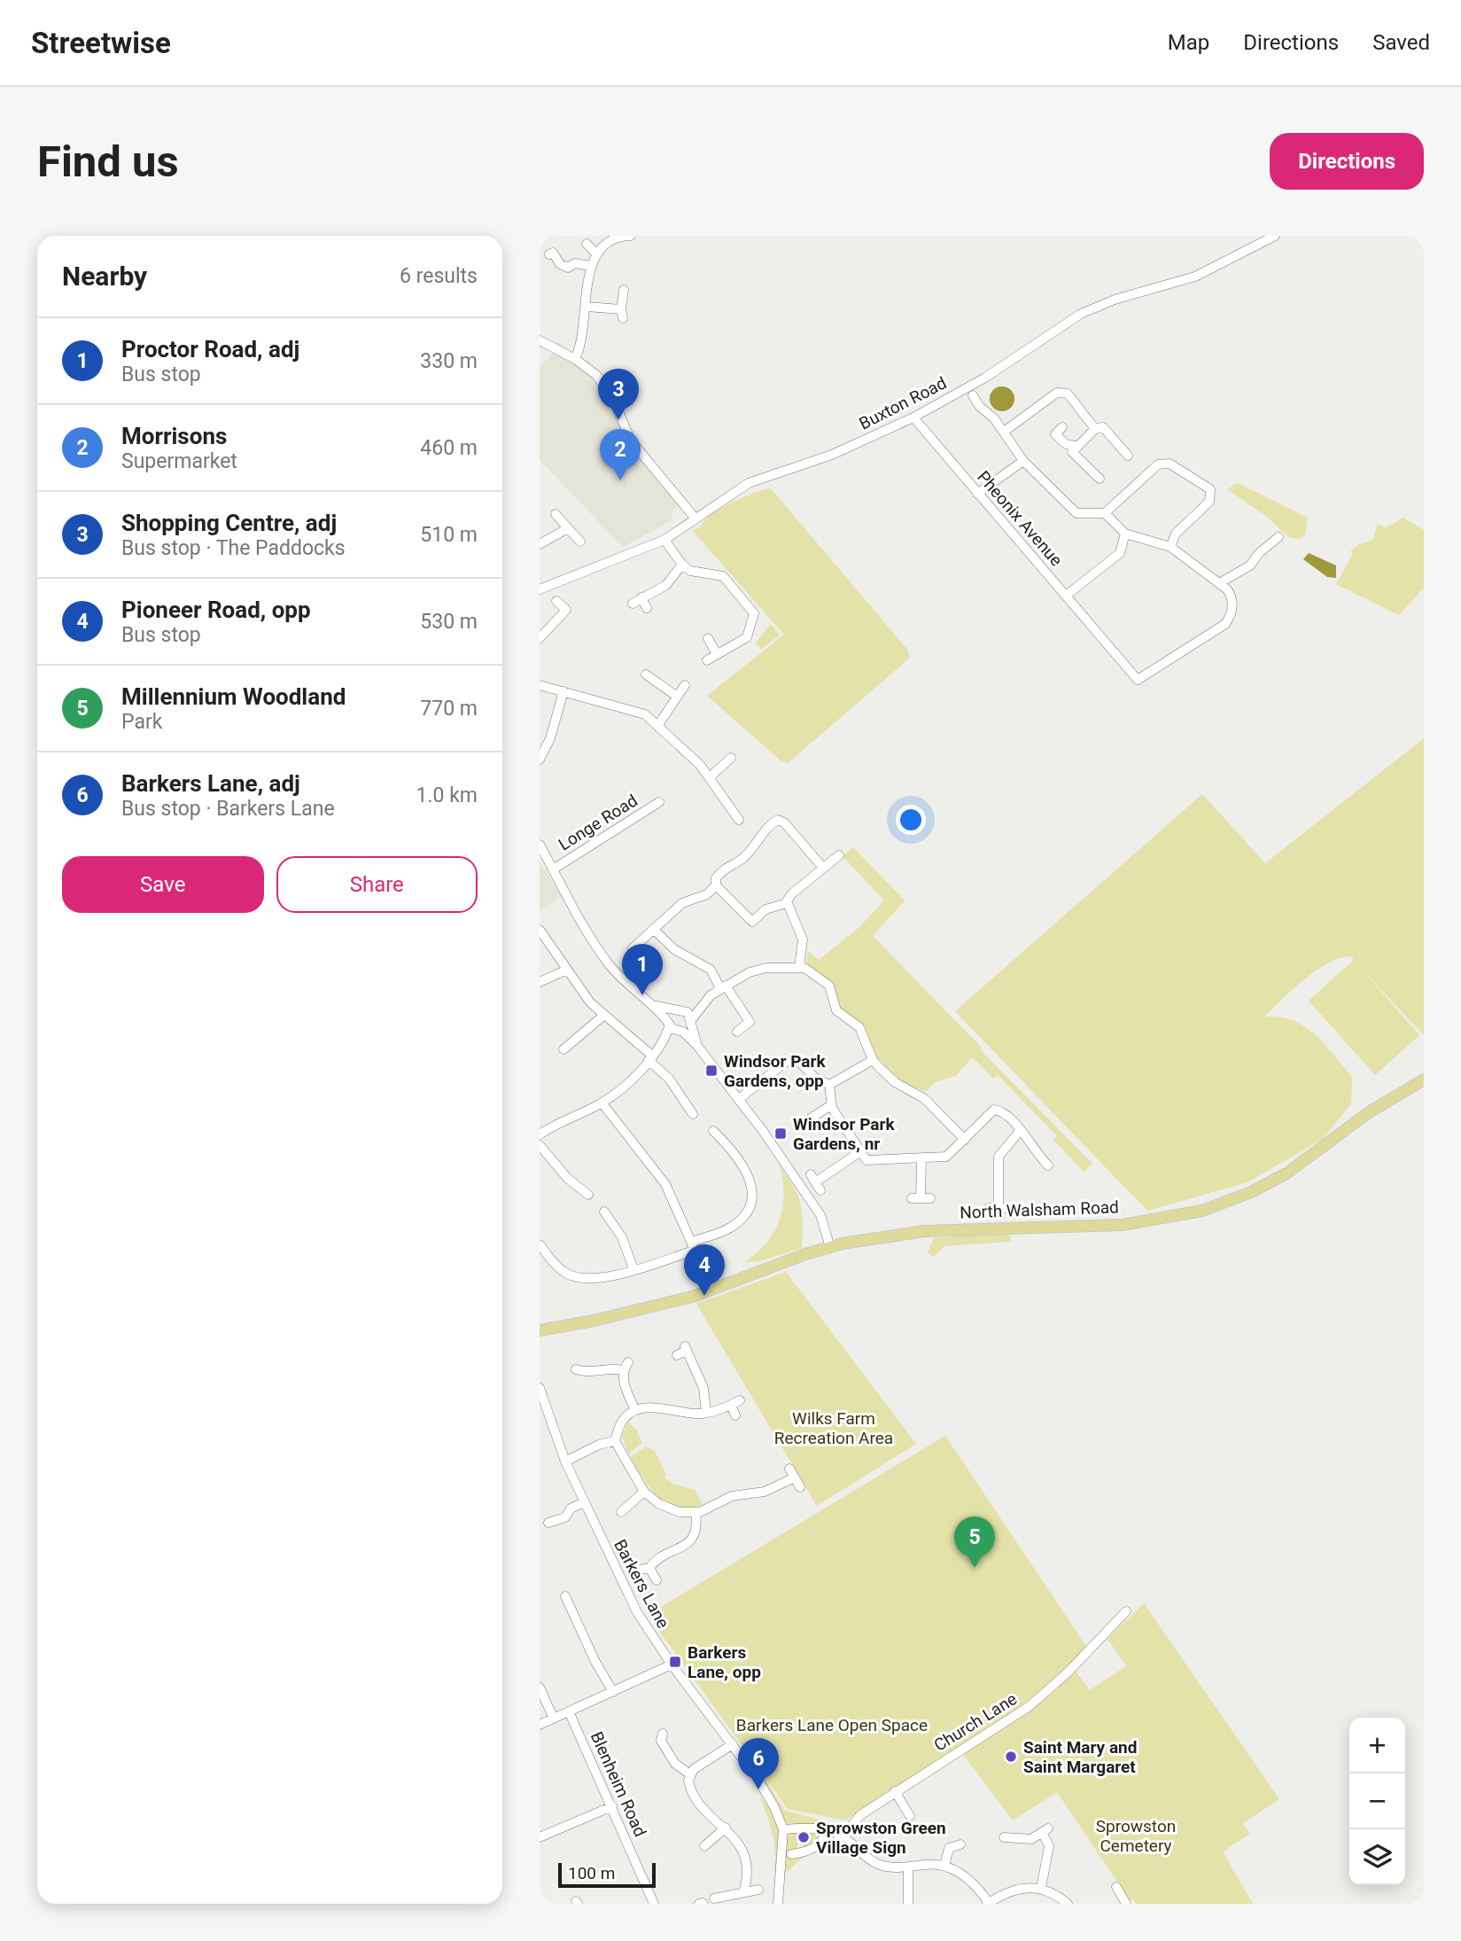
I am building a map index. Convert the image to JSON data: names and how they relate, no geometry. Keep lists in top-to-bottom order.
{
  "streets": {
    "main road": ["North Walsham Road"],
    "street": [
      "Buxton Road",
      "Pheonix Avenue",
      "Longe Road",
      "Barkers Lane",
      "Church Lane",
      "Blenheim Road"
    ]
  },
  "crossings": [
    ["Buxton Road", "Pheonix Avenue"]
  ],
  "parks": ["Wilks Farm Recreation Area", "Barkers Lane Open Space", "Sprowston Cemetery"],
  "places": {
    "transit": ["Windsor Park Gardens, opp", "Windsor Park Gardens, nr", "Barkers Lane, opp"],
    "other": ["Saint Mary and Saint Margaret", "Sprowston Green Village Sign"]
  },
  "scale_bar": "100 m",
  "page": {
    "header": "Streetwise",
    "nav": ["Map", "Directions", "Saved"],
    "buttons": [
      "Directions",
      ["Save", "Share"]
    ],
    "title": "Find us",
    "heading": ["Nearby", "6 results"],
    "list": [
      {
        "mark": "1",
        "name": "Proctor Road, adj",
        "note": "Bus stop",
        "value": "330 m"
      },
      {
        "mark": "2",
        "name": "Morrisons",
        "note": "Supermarket",
        "value": "460 m"
      },
      {
        "mark": "3",
        "name": "Shopping Centre, adj",
        "note": "Bus stop · The Paddocks",
        "value": "510 m"
      },
      {
        "mark": "4",
        "name": "Pioneer Road, opp",
        "note": "Bus stop",
        "value": "530 m"
      },
      {
        "mark": "5",
        "name": "Millennium Woodland",
        "note": "Park",
        "value": "770 m"
      },
      {
        "mark": "6",
        "name": "Barkers Lane, adj",
        "note": "Bus stop · Barkers Lane",
        "value": "1.0 km"
      }
    ],
    "pins": [
      "3",
      "2",
      "1",
      "4",
      "5",
      "6"
    ],
    "map_buttons": ["+", "−"],
    "scale": "100 m"
  }
}
